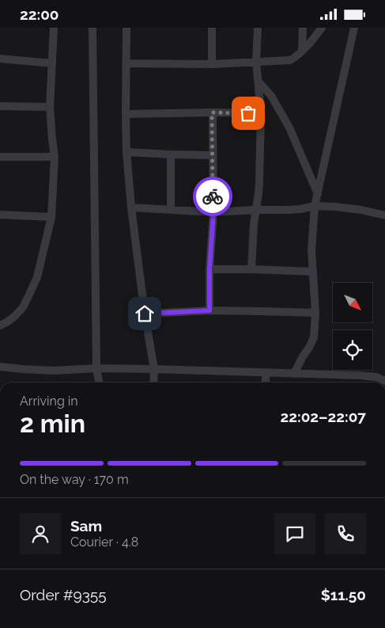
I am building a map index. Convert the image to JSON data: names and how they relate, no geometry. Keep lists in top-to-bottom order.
{
  "north": "bottom right",
  "page": {
    "status": "22:00",
    "heading": ["2 min", "Arriving in", "22:02–22:07"],
    "panel": [
      "Sam",
      "Courier · 4.8",
      "Order #9355",
      "$11.50"
    ],
    "bar": "On the way · 170 m"
  }
}
